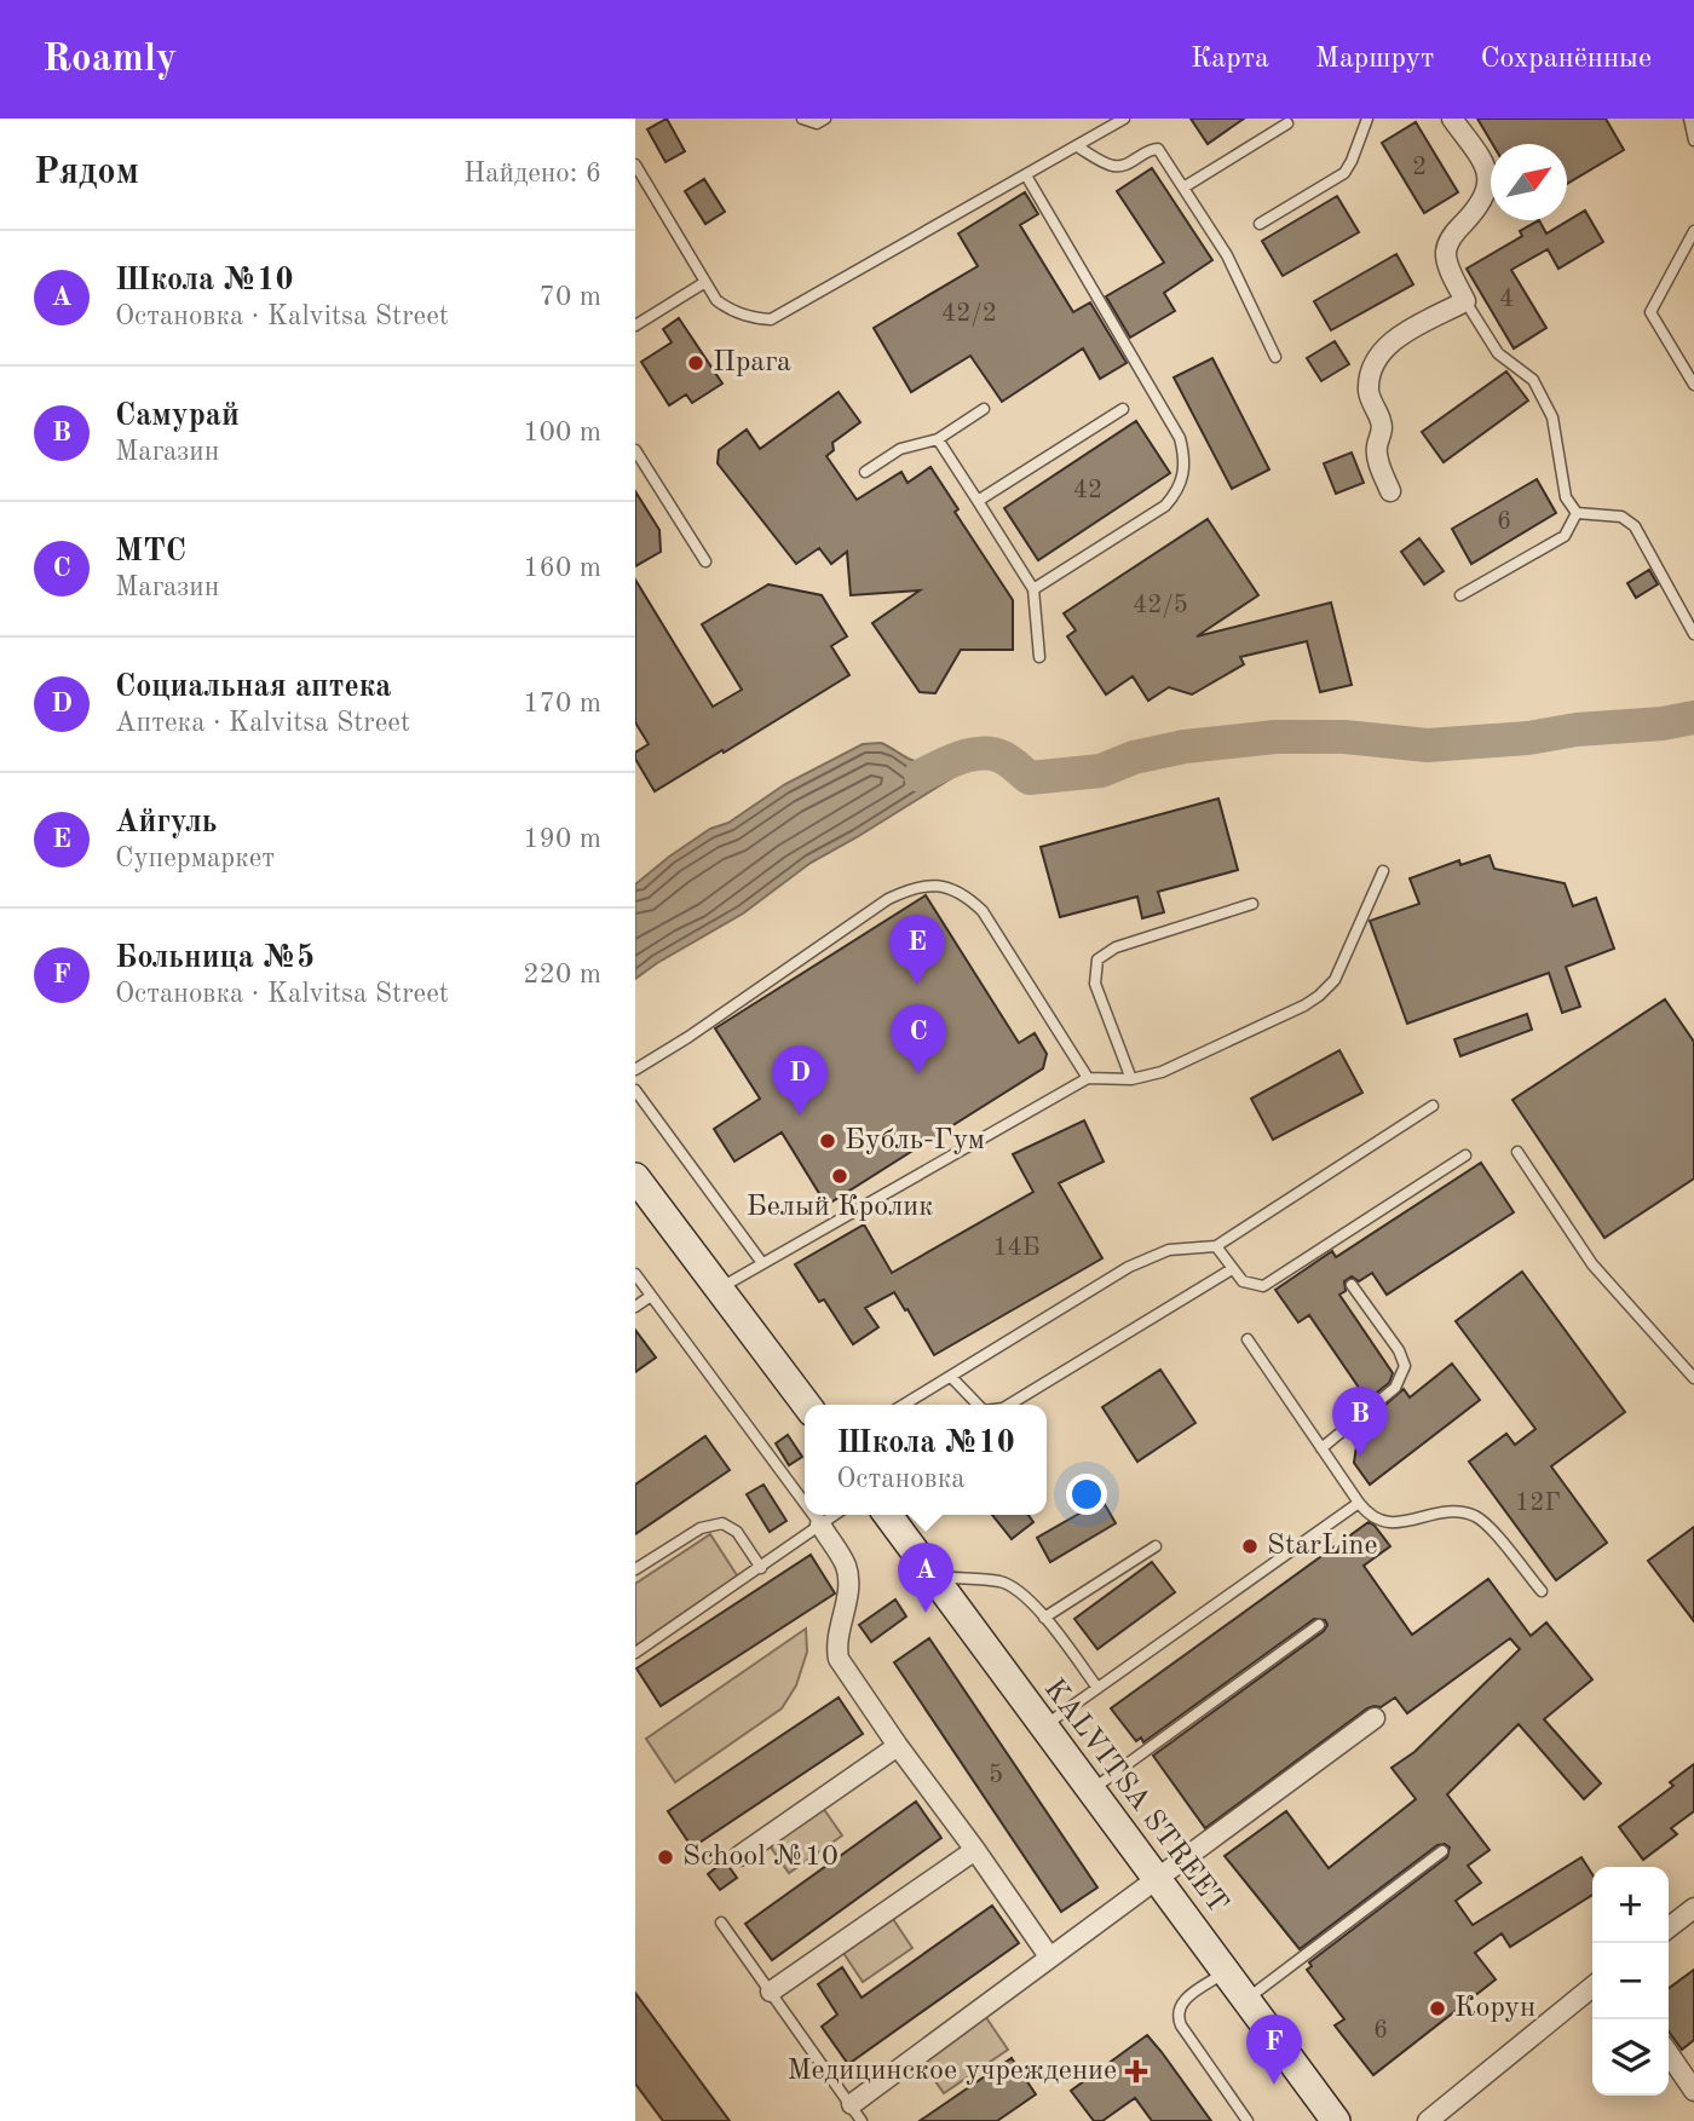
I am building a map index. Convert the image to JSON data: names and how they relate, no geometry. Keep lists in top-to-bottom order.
{
  "streets": {
    "street": ["KALVITSA STREET"]
  },
  "places": {
    "other": [
      "Прага",
      "Бубль-Гум",
      "Белый Кролик",
      "StarLine",
      "School №10",
      "Корун"
    ],
    "health": ["Медицинское учреждение"]
  },
  "house_numbers": [
    "2",
    "4",
    "42/2",
    "42",
    "6",
    "42/5",
    "14Б",
    "12Г",
    "5",
    "6"
  ],
  "north": "top right",
  "page": {
    "header": "Roamly",
    "nav": ["Карта", "Маршрут", "Сохранённые"],
    "heading": ["Рядом", "Найдено: 6"],
    "list": [
      {
        "mark": "A",
        "name": "Школа №10",
        "note": "Остановка · Kalvitsa Street",
        "value": "70 m"
      },
      {
        "mark": "B",
        "name": "Самурай",
        "note": "Магазин",
        "value": "100 m"
      },
      {
        "mark": "C",
        "name": "МТС",
        "note": "Магазин",
        "value": "160 m"
      },
      {
        "mark": "D",
        "name": "Социальная аптека",
        "note": "Аптека · Kalvitsa Street",
        "value": "170 m"
      },
      {
        "mark": "E",
        "name": "Айгуль",
        "note": "Супермаркет",
        "value": "190 m"
      },
      {
        "mark": "F",
        "name": "Больница №5",
        "note": "Остановка · Kalvitsa Street",
        "value": "220 m"
      }
    ],
    "pins": [
      "E",
      "C",
      "D",
      "B",
      "A",
      "F"
    ],
    "popup": ["Школа №10", "Остановка"],
    "map_buttons": ["+", "−"]
  }
}
